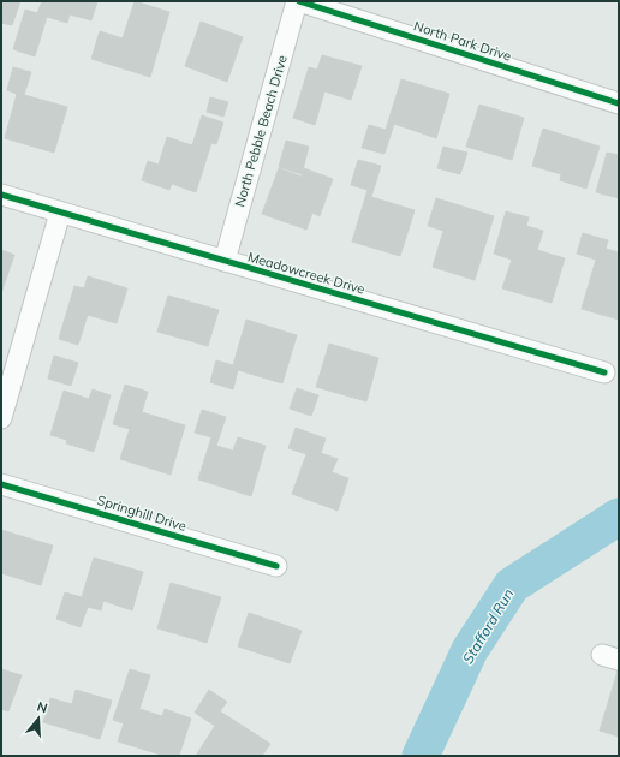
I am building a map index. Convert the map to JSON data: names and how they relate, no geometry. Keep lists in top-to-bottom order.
{
  "streets": {
    "street": [
      "North Park Drive",
      "North Pebble Beach Drive",
      "Meadowcreek Drive",
      "Springhill Drive"
    ]
  },
  "crossings": [
    ["North Park Drive", "North Pebble Beach Drive"],
    ["North Pebble Beach Drive", "Meadowcreek Drive"]
  ],
  "water": ["Stafford Run"],
  "north": "top"
}
